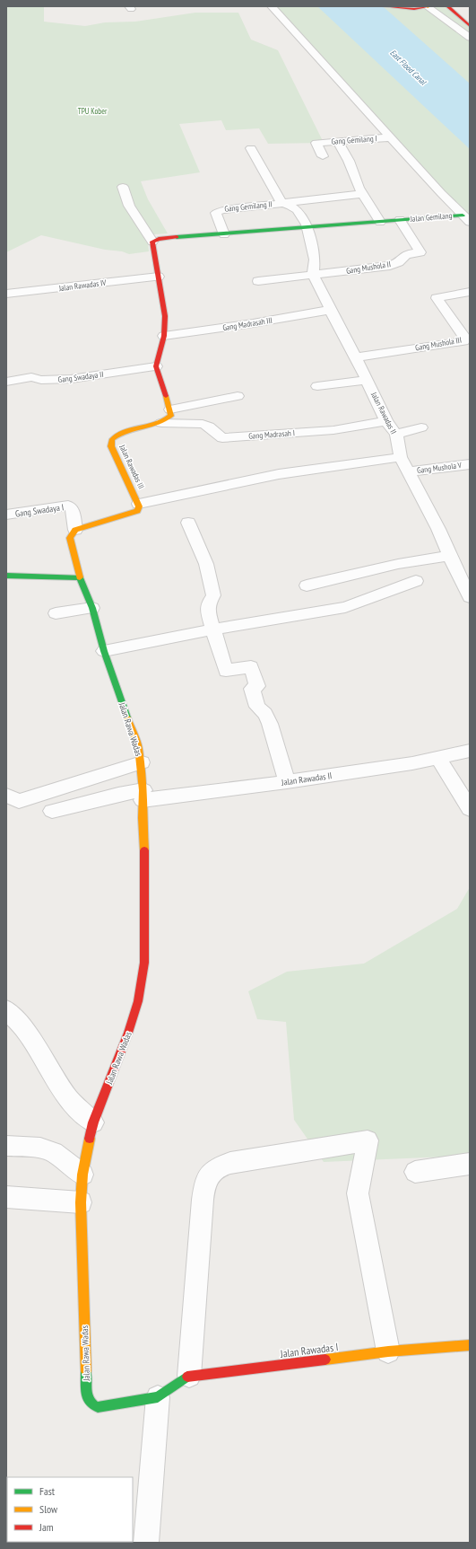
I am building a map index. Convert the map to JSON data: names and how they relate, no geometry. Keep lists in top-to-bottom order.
{
  "streets": {
    "street": [
      "Gang Gemilang I",
      "Gang Gemilang II",
      "Jalan Gemilang",
      "Gang Mushola II",
      "Jalan Rawadas IV",
      "Gang Madrasah III",
      "Gang Mushola III",
      "Gang Swadaya II",
      "Jalan Rawadas II",
      "Gang Madrasah I",
      "Jalan Rawadas III",
      "Gang Mushola V",
      "Gang Swadaya I",
      "Jalan Rawa Wadas",
      "Jalan Rawadas I"
    ]
  },
  "crossings": [
    ["Gang Gemilang I", "Jalan Gemilang"],
    ["Gang Gemilang II", "Jalan Gemilang"],
    ["Jalan Gemilang", "Gang Mushola II"],
    ["Gang Mushola II", "Jalan Rawadas II"],
    ["Gang Madrasah III", "Jalan Rawadas II"],
    ["Gang Mushola III", "Jalan Rawadas II"],
    ["Jalan Rawadas II", "Gang Madrasah I"],
    ["Jalan Rawadas II", "Gang Mushola V"],
    ["Jalan Rawadas II", "Jalan Rawa Wadas"],
    ["Gang Madrasah I", "Jalan Rawadas III"],
    ["Jalan Rawa Wadas", "Jalan Rawadas I"]
  ],
  "water": ["East Flood Canal"],
  "parks": ["TPU Kober"],
  "legend": ["Fast", "Slow", "Jam"]
}
